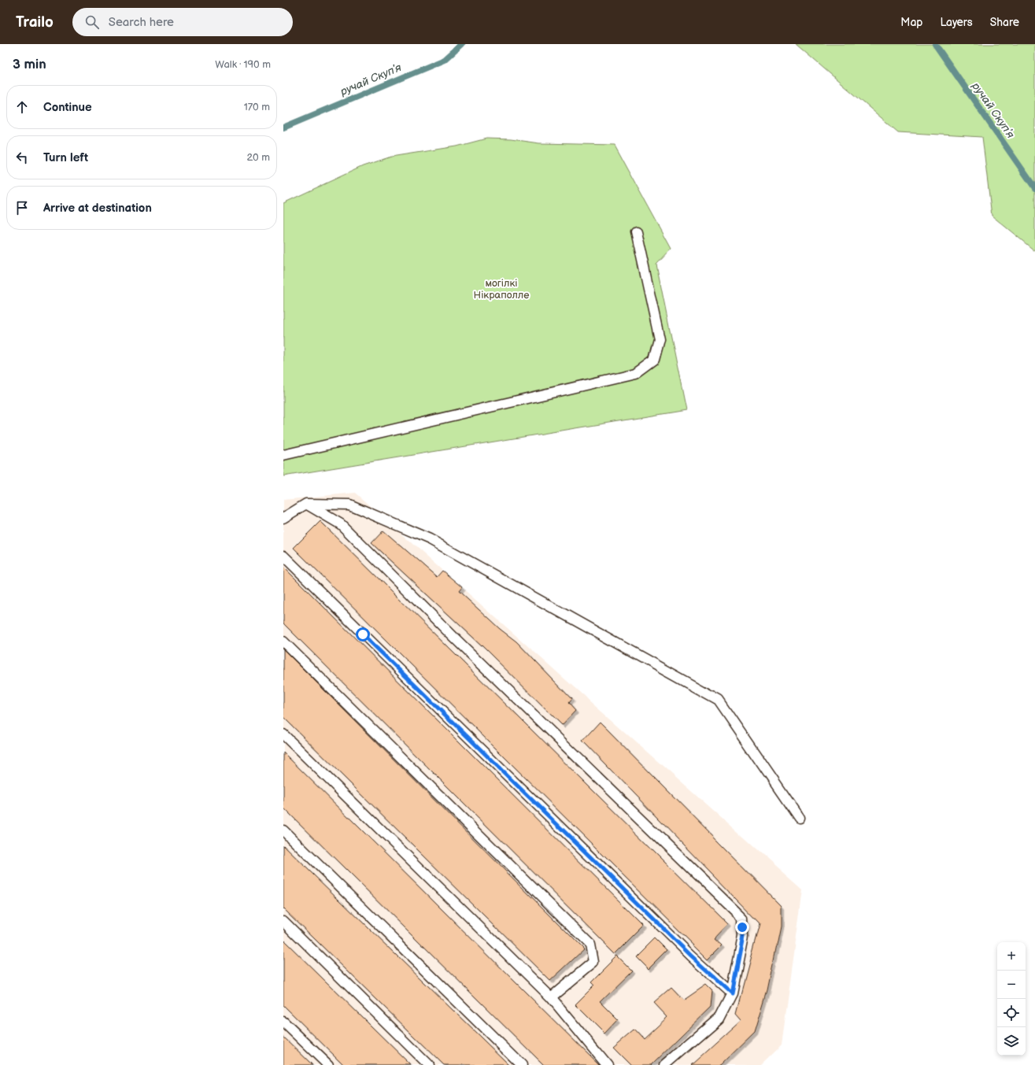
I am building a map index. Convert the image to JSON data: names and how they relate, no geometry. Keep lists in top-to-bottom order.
{
  "water": ["ручай Скупʼя"],
  "parks": ["могілкі Нікраполле"],
  "page": {
    "header": "Trailo",
    "search": "Search here",
    "nav": ["Map", "Layers", "Share"],
    "heading": ["3 min", "Walk · 190 m"],
    "list": [
      ["Continue", "170 m"],
      ["Turn left", "20 m"],
      "Arrive at destination"
    ],
    "map_buttons": ["+", "−"]
  }
}
